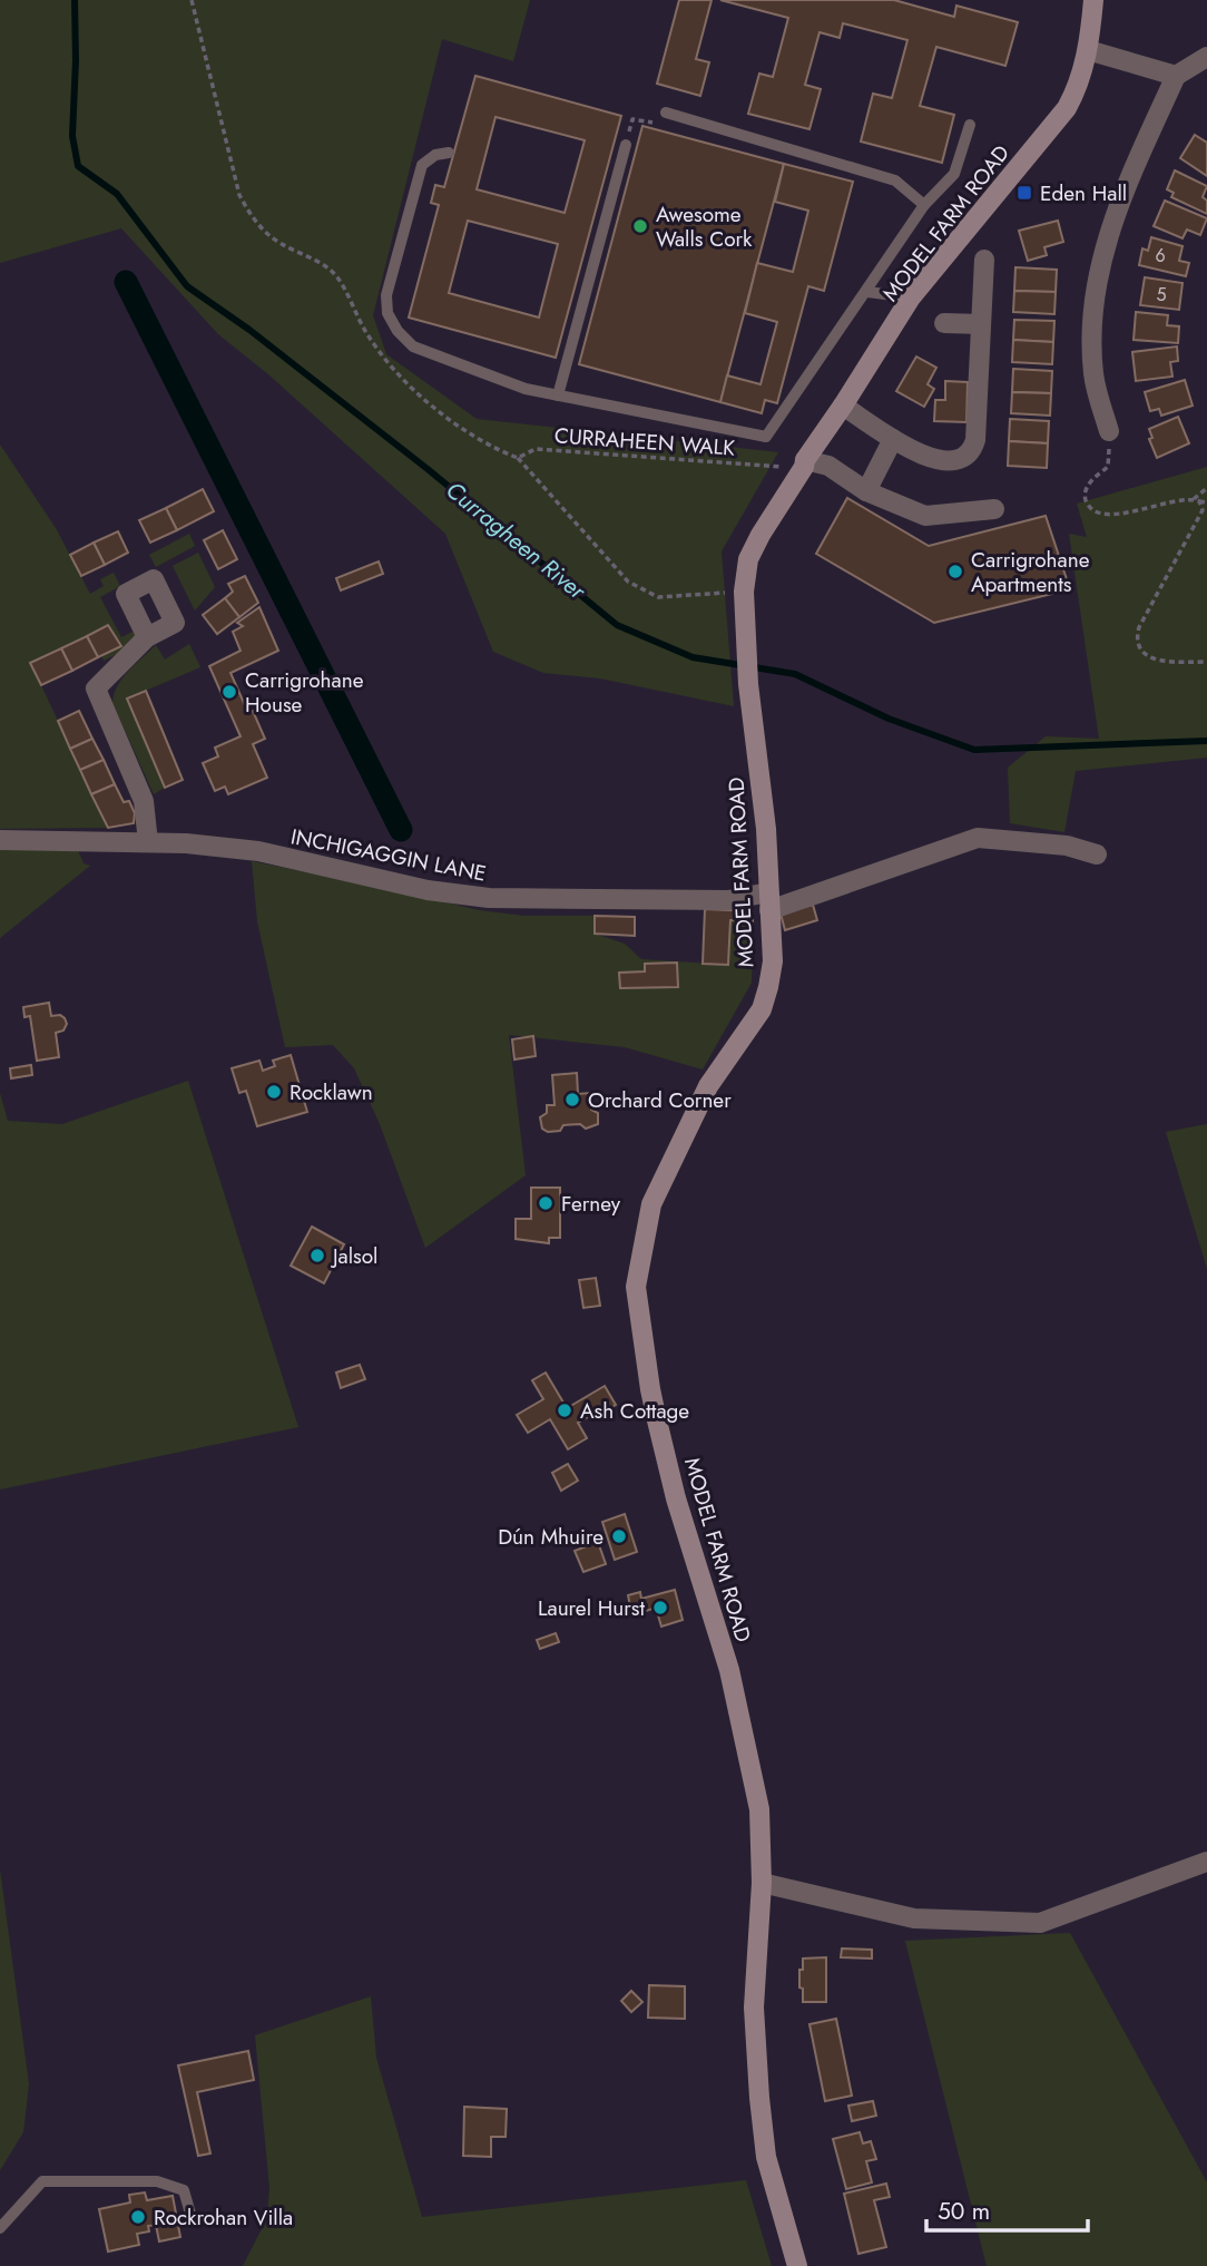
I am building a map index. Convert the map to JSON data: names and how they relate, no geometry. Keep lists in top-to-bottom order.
{
  "streets": {
    "main road": ["MODEL FARM ROAD"],
    "street": ["INCHIGAGGIN LANE"],
    "path": ["CURRAHEEN WALK"]
  },
  "crossings": [
    ["MODEL FARM ROAD", "CURRAHEEN WALK"],
    ["MODEL FARM ROAD", "INCHIGAGGIN LANE"]
  ],
  "water": ["Curragheen River"],
  "places": {
    "transit": ["Eden Hall"],
    "other": [
      "Awesome Walls Cork",
      "Carrigrohane Apartments",
      "Carrigrohane House",
      "Rocklawn",
      "Orchard Corner",
      "Ferney",
      "Jalsol",
      "Ash Cottage",
      "Dún Mhuire",
      "Laurel Hurst",
      "Rockrohan Villa"
    ]
  },
  "house_numbers": ["6", "5"],
  "scale_bar": "50 m"
}
